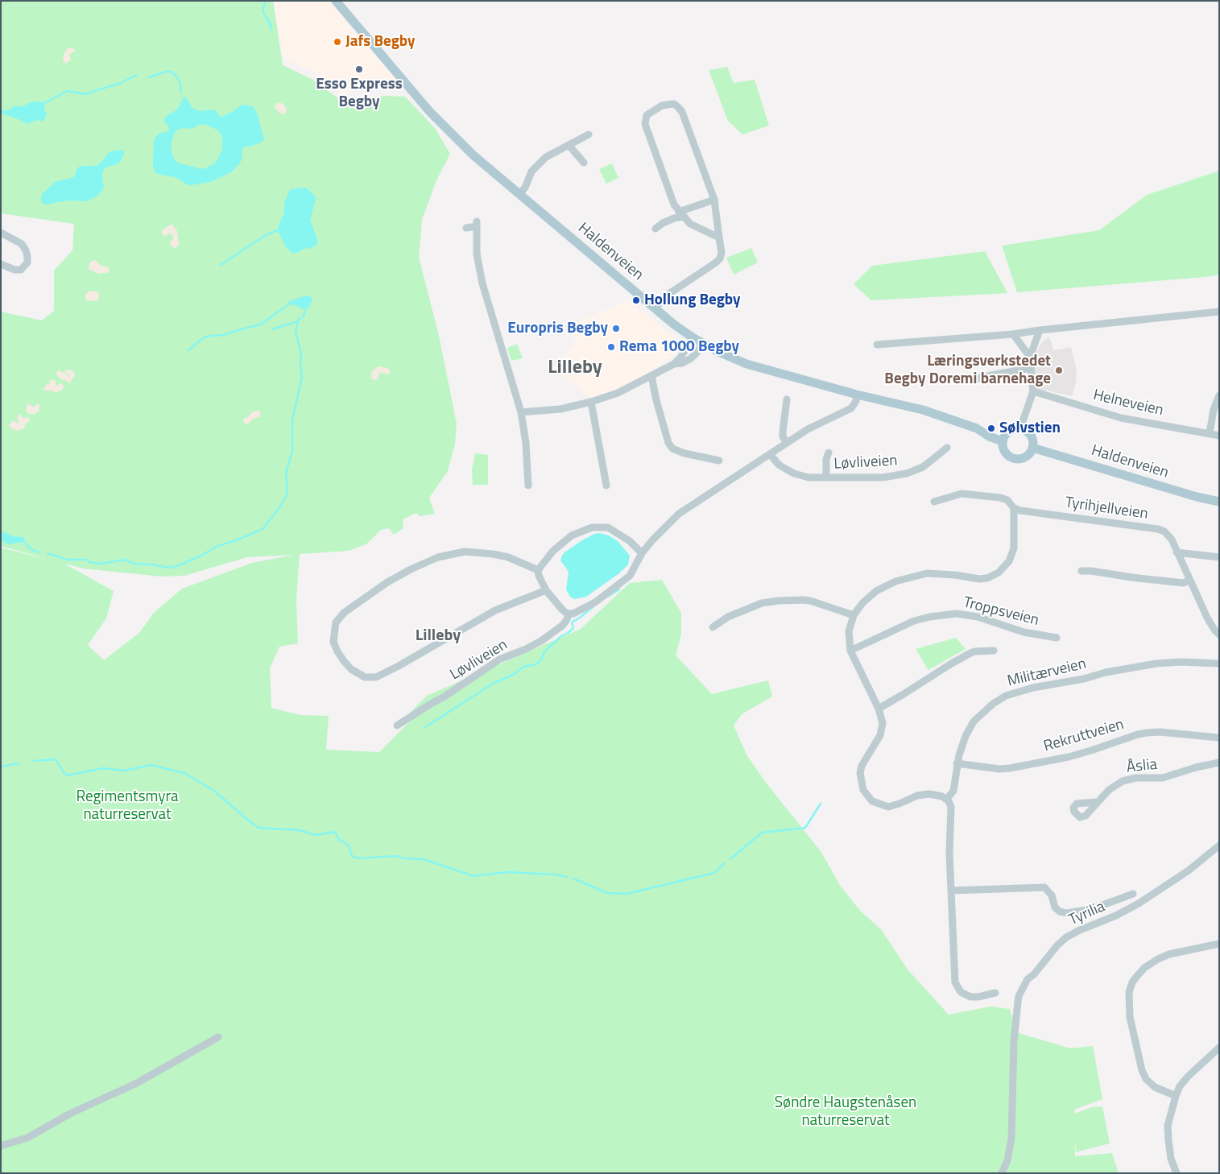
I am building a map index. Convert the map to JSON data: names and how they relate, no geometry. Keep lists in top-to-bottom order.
{
  "streets": {
    "main road": ["Haldenveien"],
    "street": [
      "Helneveien",
      "Løvliveien",
      "Tyrihjellveien",
      "Troppsveien",
      "Militærveien",
      "Rekruttveien",
      "Åslia",
      "Tyrilia"
    ]
  },
  "crossings": [
    ["Militærveien", "Rekruttveien"]
  ],
  "districts": ["Lilleby", "Lilleby"],
  "parks": ["Regimentsmyra naturreservat", "Søndre Haugstenåsen naturreservat"],
  "places": [
    "Jafs Begby",
    "Esso Express Begby",
    "Hollung Begby",
    "Europris Begby",
    "Rema 1000 Begby",
    "Læringsverkstedet Begby Doremi barnehage",
    "Sølvstien"
  ]
}
